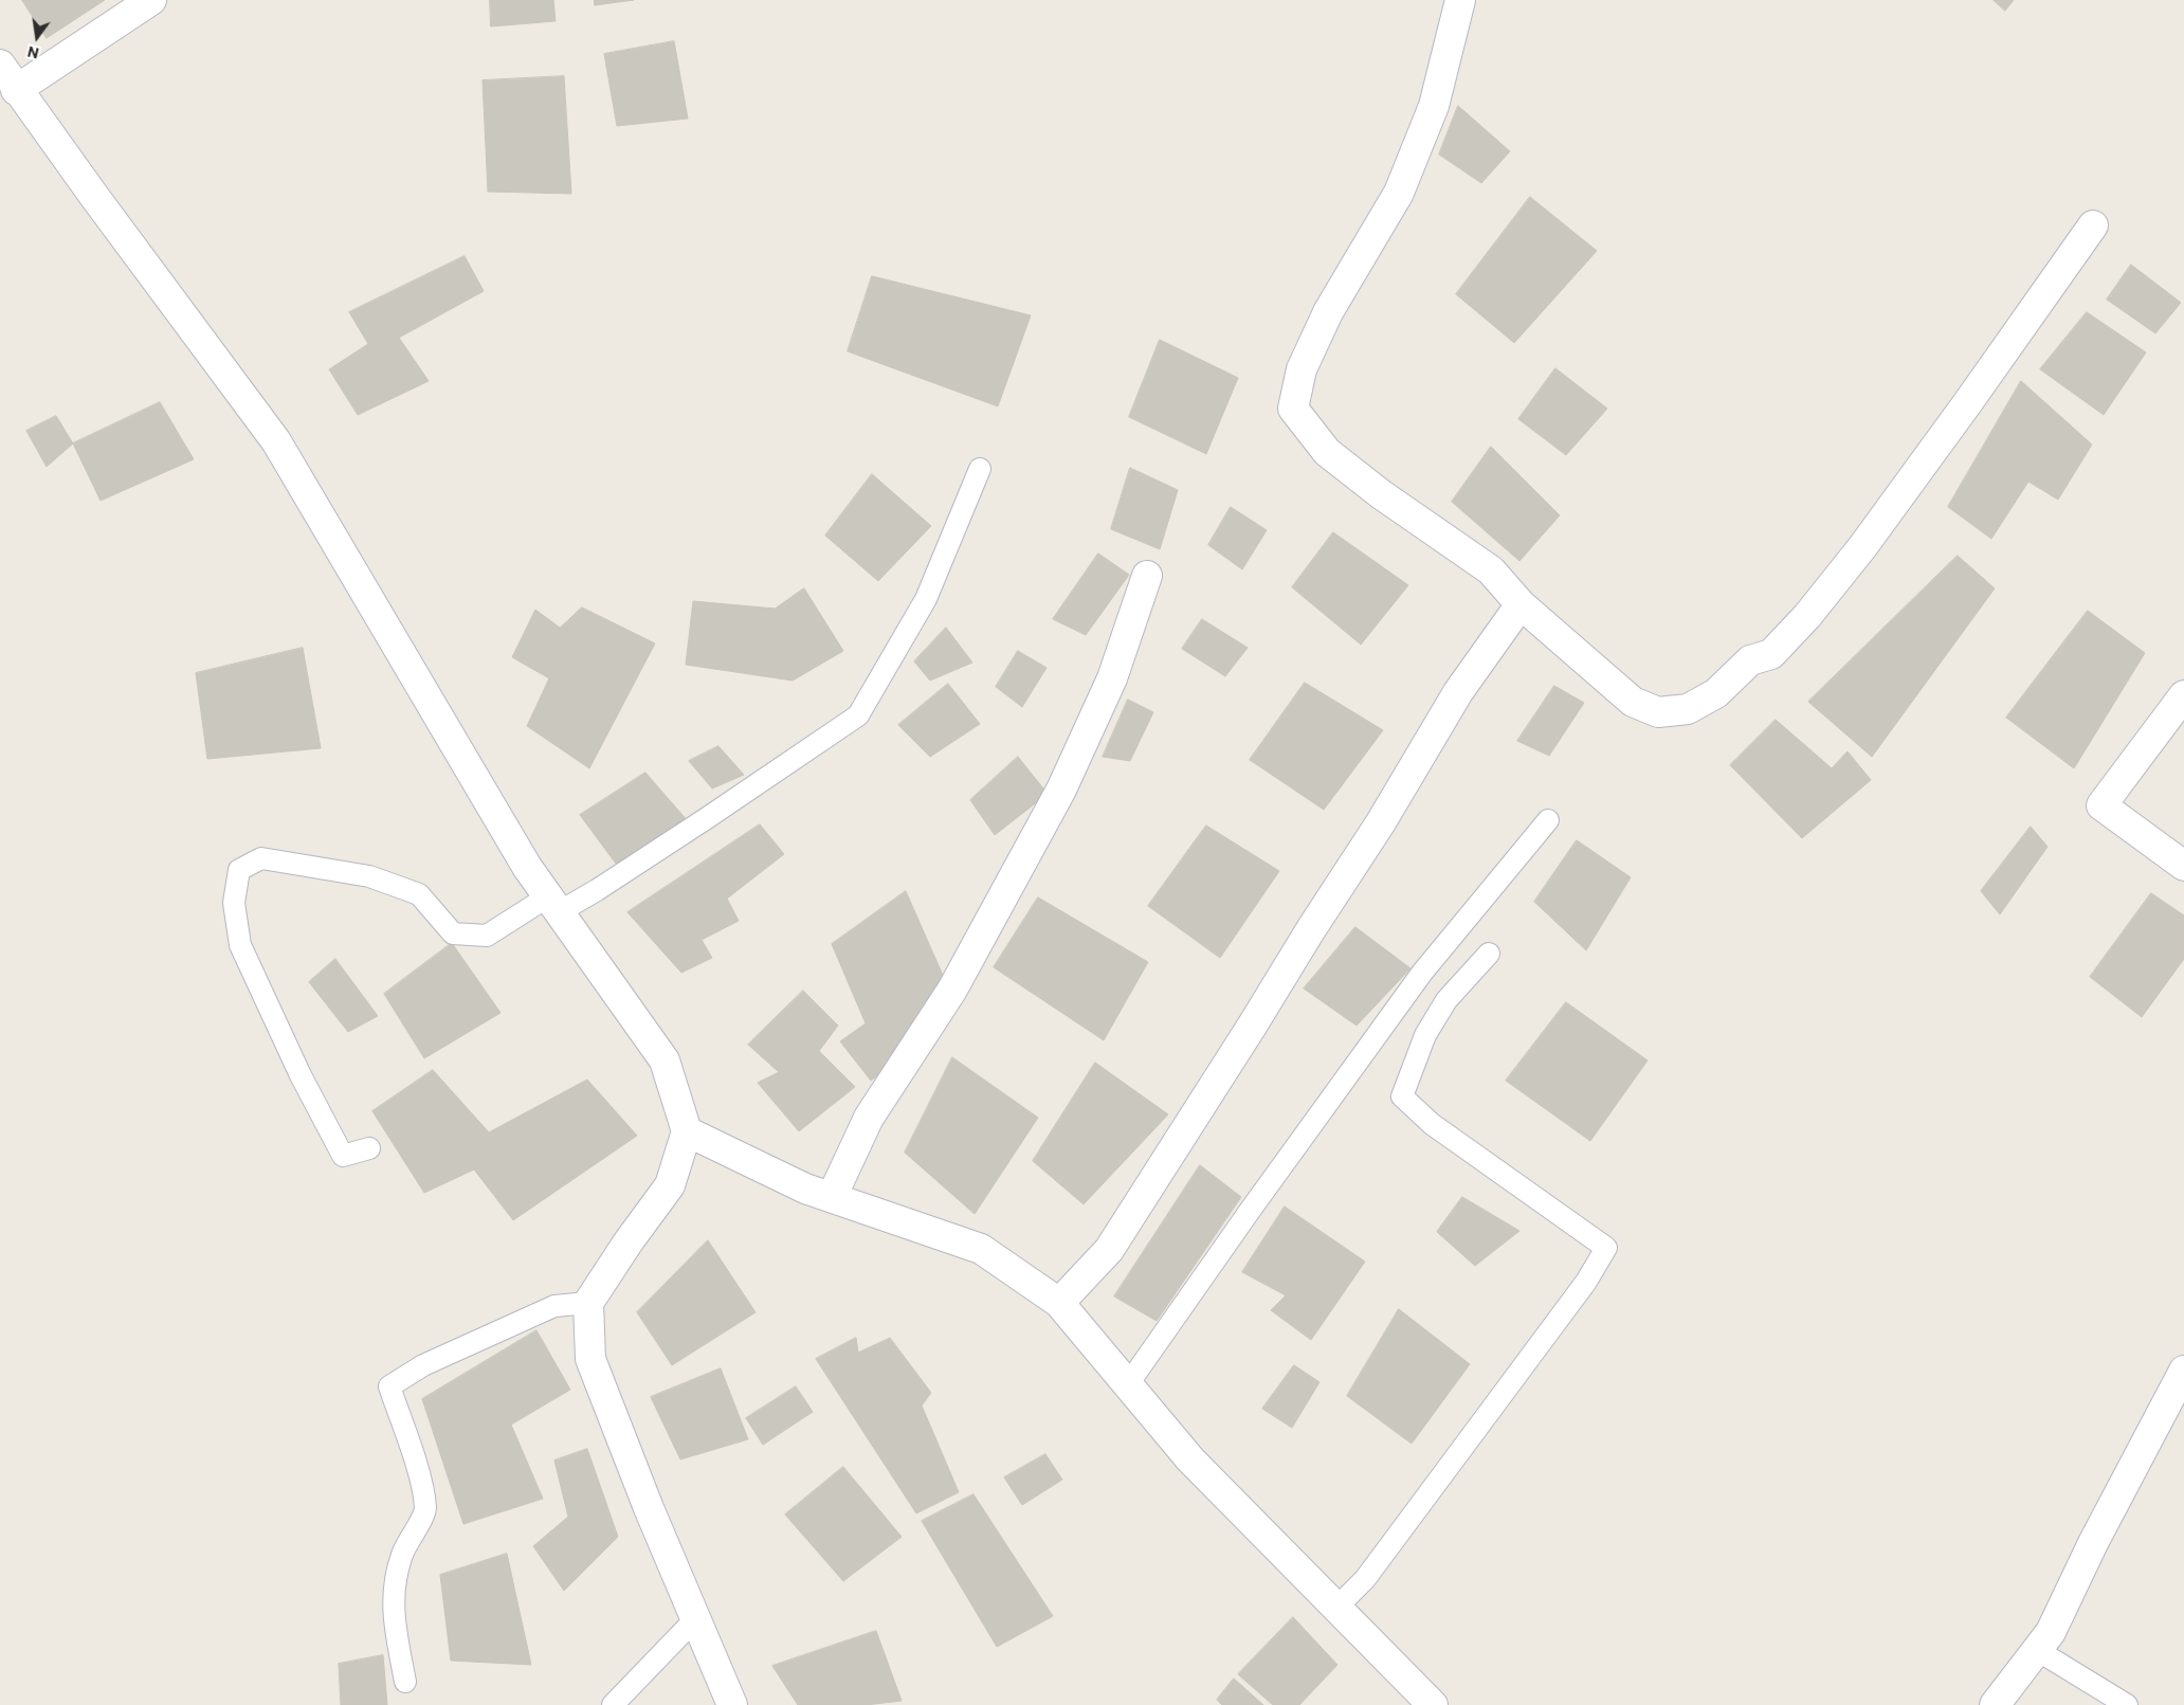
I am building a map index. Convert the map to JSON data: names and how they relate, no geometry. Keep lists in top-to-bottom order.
{
  "north": "bottom"
}
